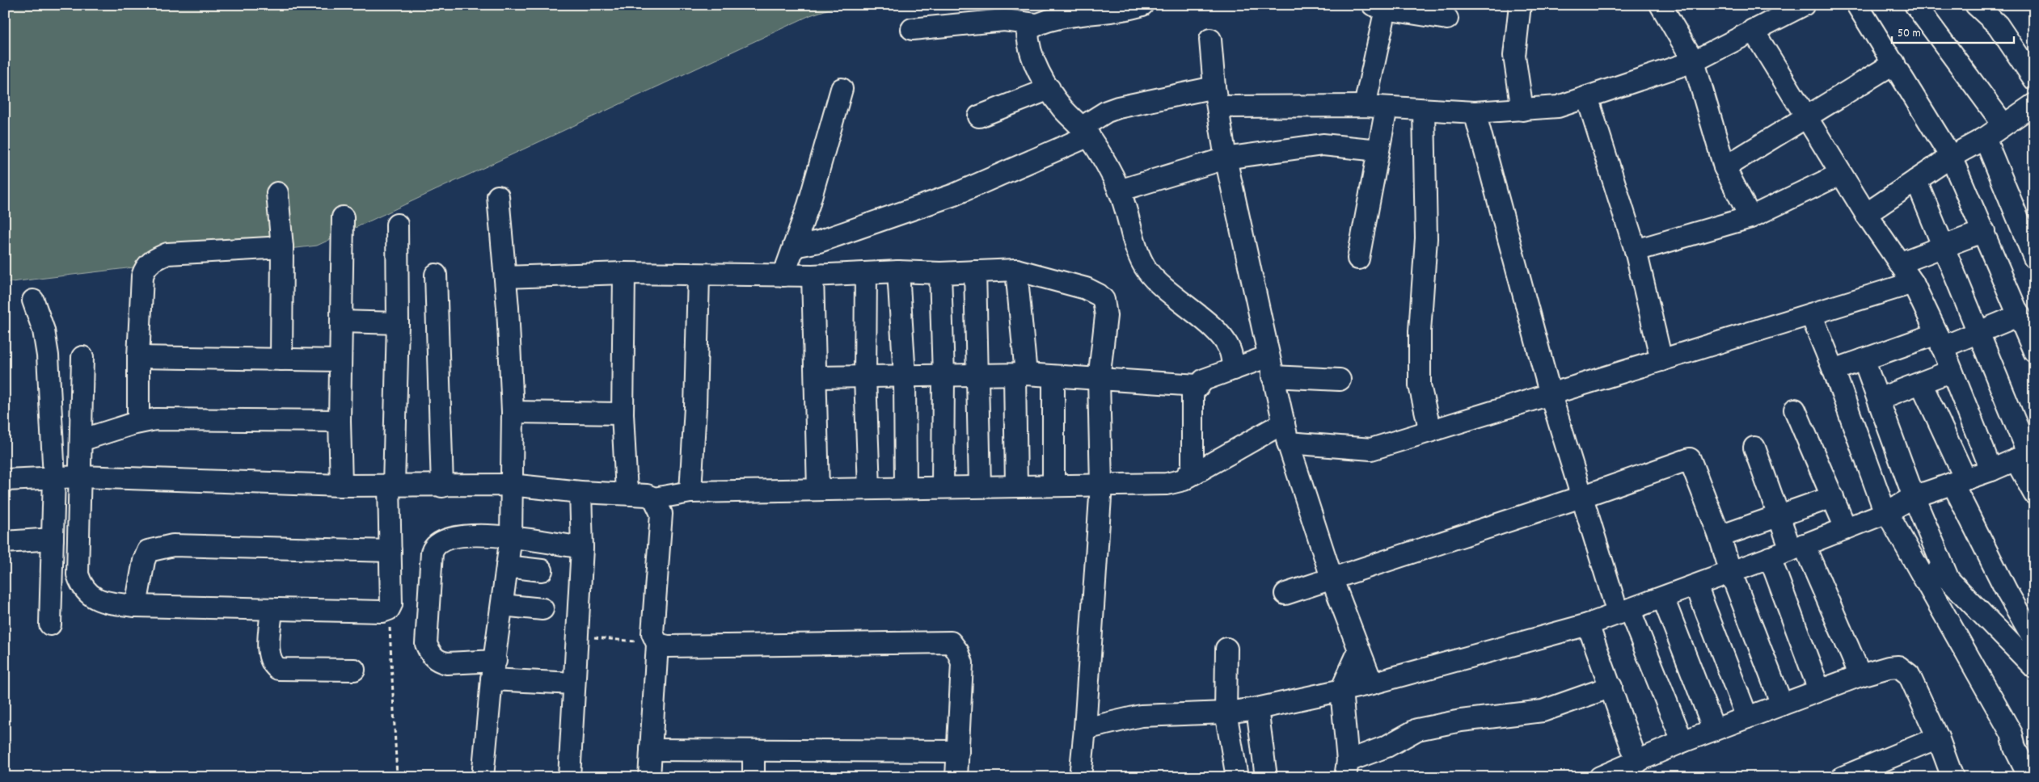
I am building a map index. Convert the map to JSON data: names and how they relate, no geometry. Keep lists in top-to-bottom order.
{
  "scale_bar": "50 m"
}
